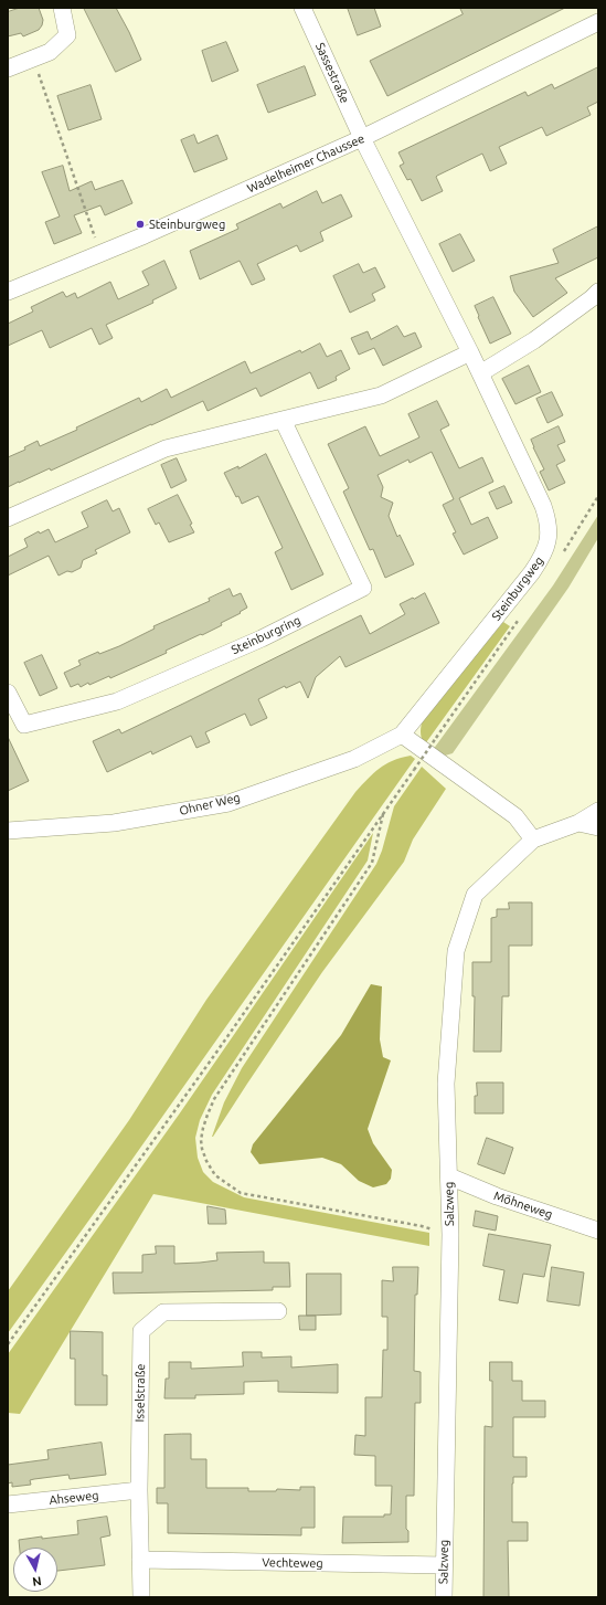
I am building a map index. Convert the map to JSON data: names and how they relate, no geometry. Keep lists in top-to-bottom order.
{
  "streets": {
    "street": [
      "Sassestraße",
      "Wadelheimer Chaussee",
      "Steinburgweg",
      "Steinburgring",
      "Ohner Weg",
      "Salzweg",
      "Möhneweg",
      "Isselstraße",
      "Ahseweg",
      "Vechteweg"
    ]
  },
  "crossings": [
    ["Sassestraße", "Wadelheimer Chaussee"],
    ["Sassestraße", "Steinburgweg"],
    ["Wadelheimer Chaussee", "Steinburgweg"],
    ["Steinburgweg", "Ohner Weg"],
    ["Salzweg", "Möhneweg"],
    ["Salzweg", "Vechteweg"],
    ["Isselstraße", "Ahseweg"],
    ["Isselstraße", "Vechteweg"]
  ],
  "places": ["Steinburgweg"],
  "north": "bottom"
}
